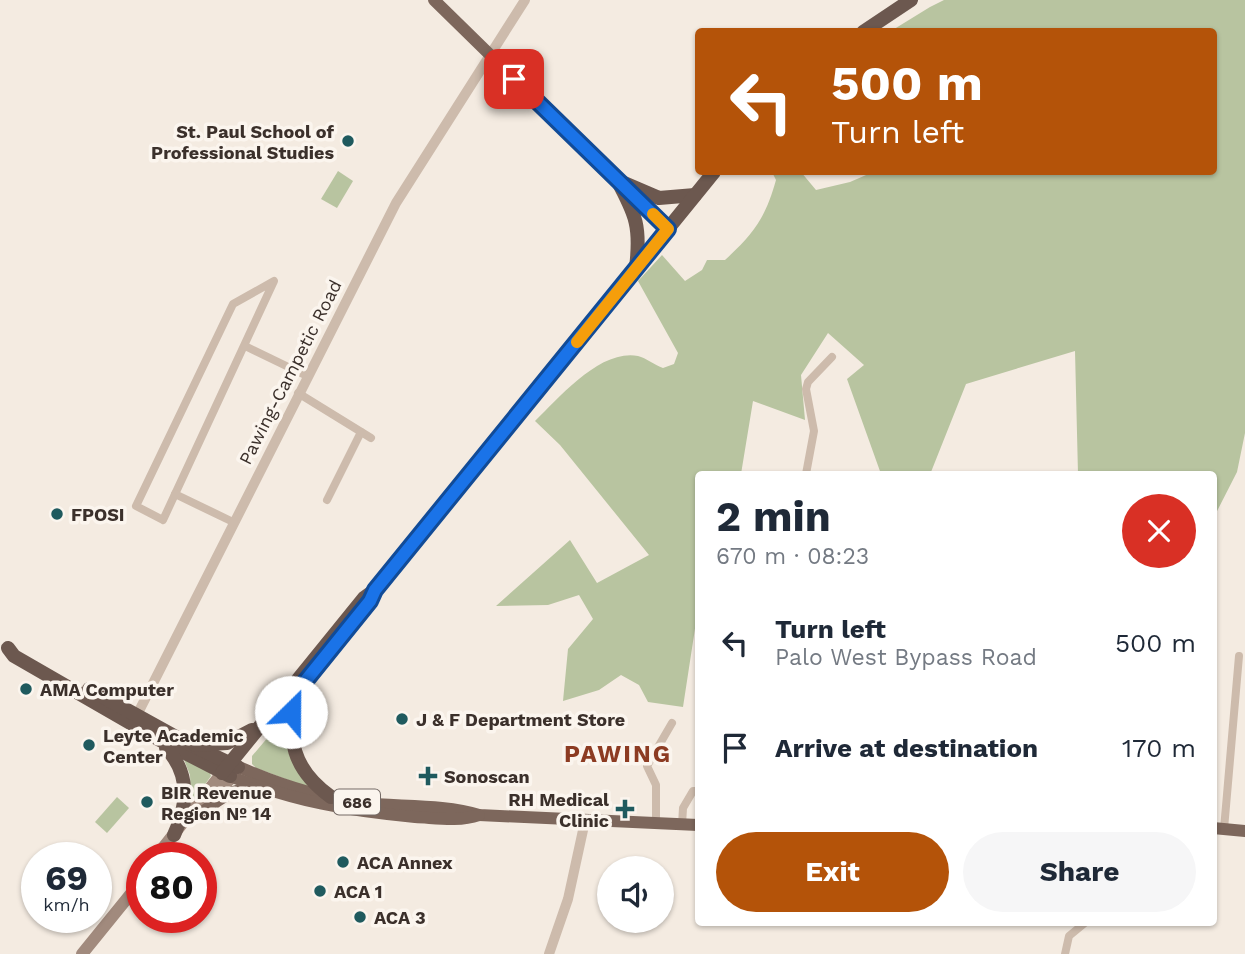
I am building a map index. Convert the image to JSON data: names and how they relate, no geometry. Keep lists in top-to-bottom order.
{
  "streets": {
    "highway": ["686"],
    "street": ["Pawing-Campetic Road"]
  },
  "districts": ["PAWING"],
  "places": {
    "other": [
      "St. Paul School of Professional Studies",
      "FPOSI",
      "AMA Computer",
      "J & F Department Store",
      "Leyte Academic Center",
      "BIR Revenue Region № 14",
      "ACA Annex",
      "ACA 1",
      "ACA 3"
    ],
    "health": ["Sonoscan", "RH Medical Clinic"]
  },
  "page": {
    "turn": ["500 m", "Turn left"],
    "heading": ["2 min", "670 m · 08:23"],
    "list": [
      {
        "name": "Turn left",
        "note": "Palo West Bypass Road",
        "value": "500 m"
      },
      {
        "name": "Arrive at destination",
        "value": "170 m"
      }
    ],
    "buttons": ["Exit", "Share"],
    "speed": "69 km/h",
    "limit": "80"
  }
}
